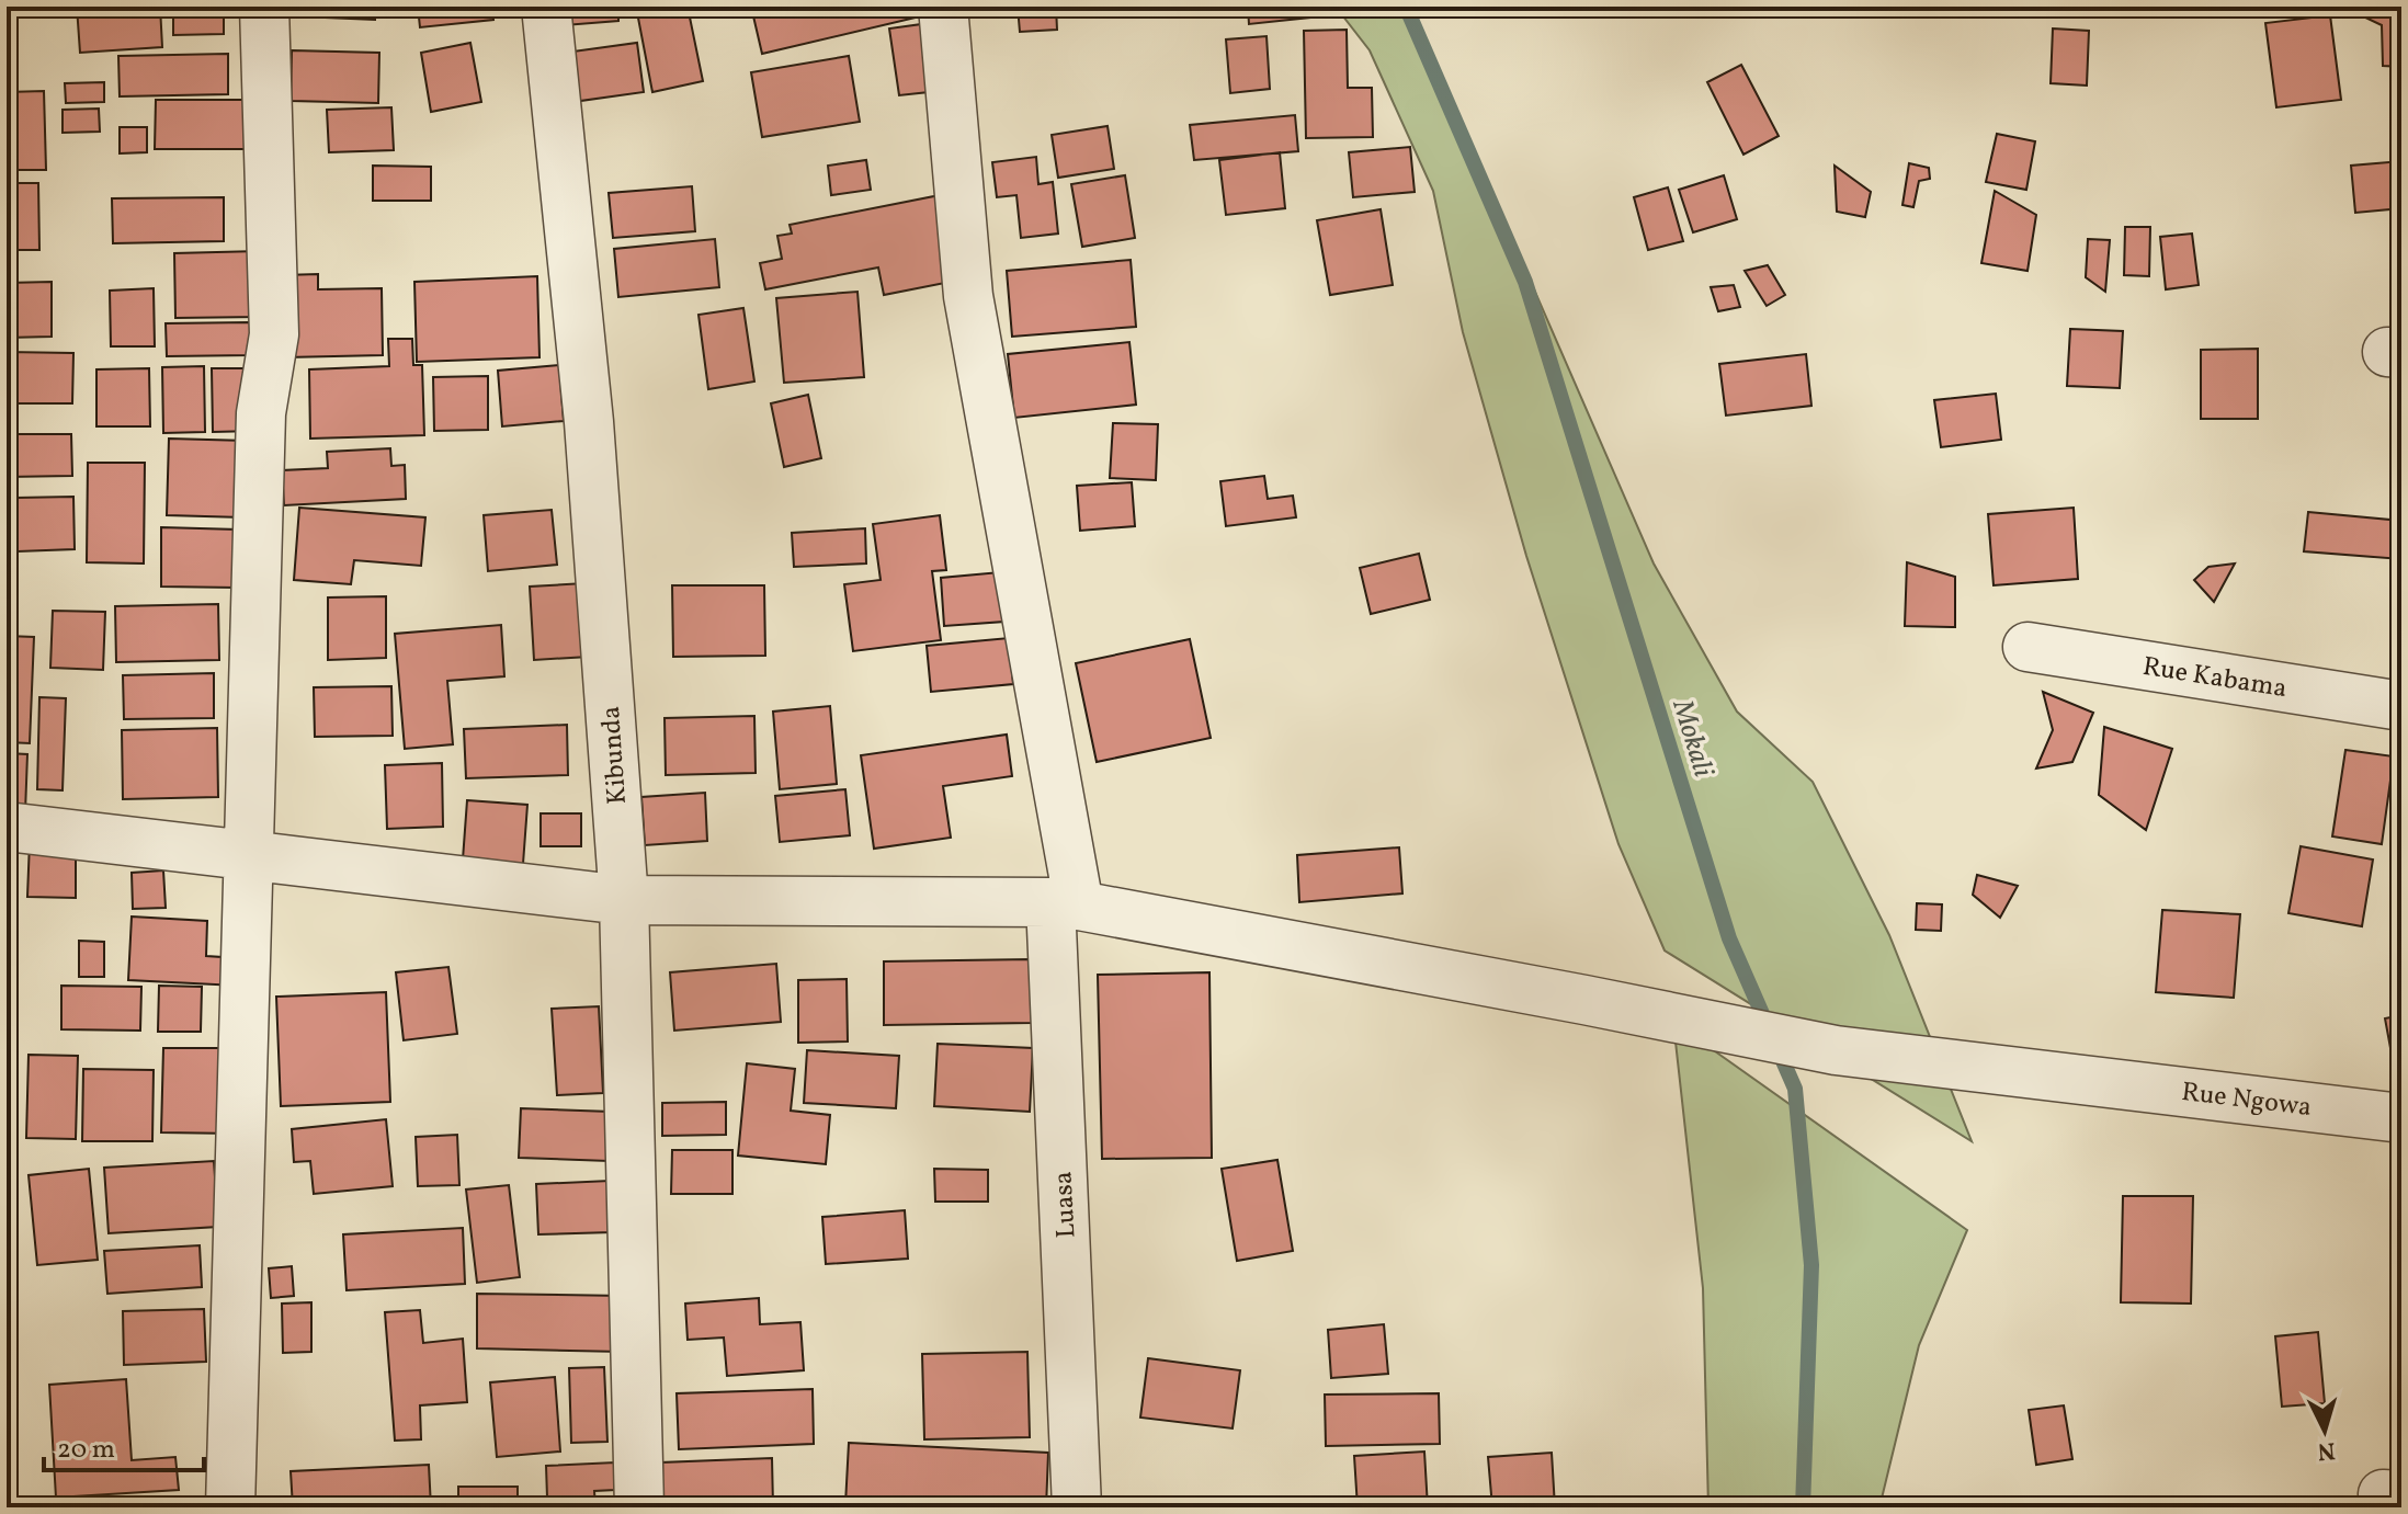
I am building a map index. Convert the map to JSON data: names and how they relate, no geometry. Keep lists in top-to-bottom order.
{
  "streets": {
    "street": [
      "Rue Kabama",
      "Kibunda",
      "Rue Ngowa",
      "Luasa"
    ]
  },
  "crossings": [
    ["Kibunda", "Rue Ngowa"],
    ["Rue Ngowa", "Luasa"]
  ],
  "water": ["Mokali"],
  "scale_bar": "20 m",
  "north": "bottom"
}
